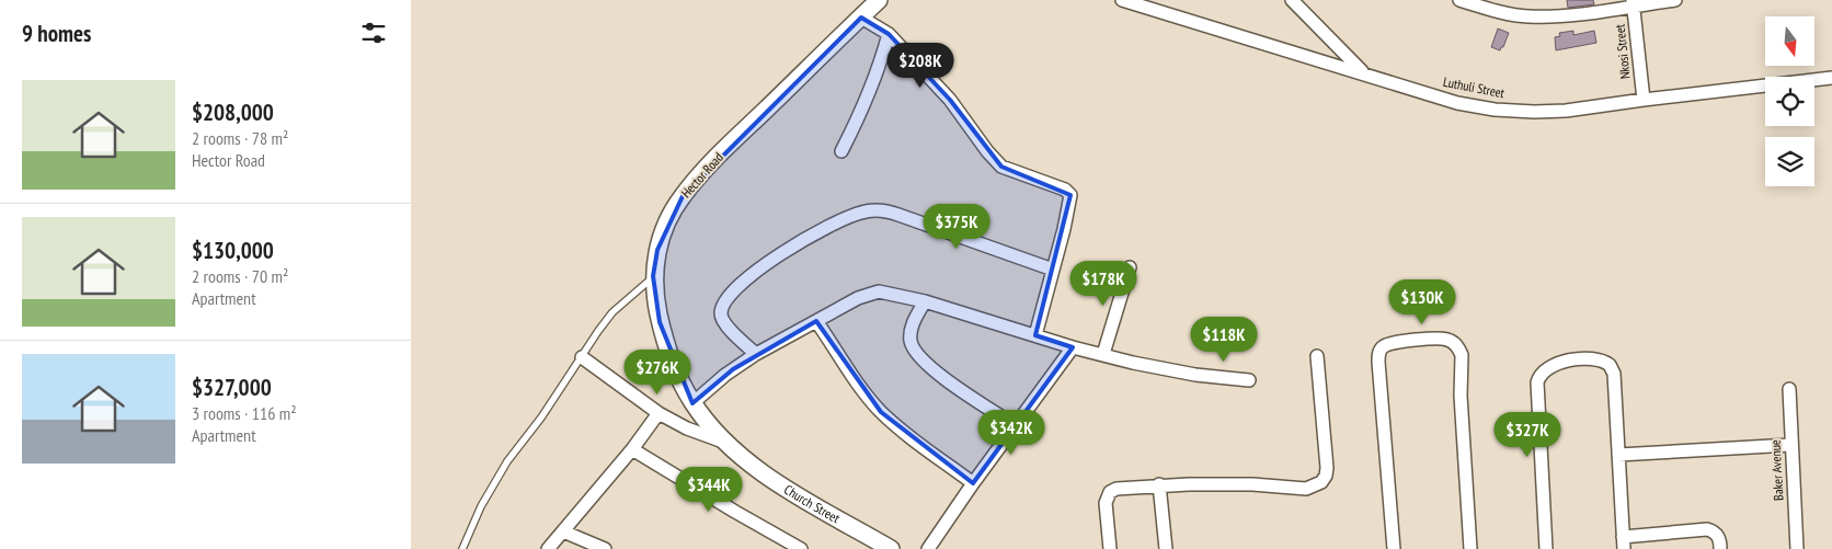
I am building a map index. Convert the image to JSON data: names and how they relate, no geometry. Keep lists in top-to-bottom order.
{
  "streets": {
    "street": [
      "Nkosi Street",
      "Luthuli Street",
      "Hector Road",
      "Baker Avenue",
      "Church Street"
    ]
  },
  "crossings": [
    ["Nkosi Street", "Luthuli Street"],
    ["Hector Road", "Church Street"]
  ],
  "north": "bottom",
  "page": {
    "heading": "9 homes",
    "price": [
      "$208K",
      "$375K",
      "$178K",
      "$130K",
      "$118K",
      "$276K",
      "$342K",
      "$327K",
      "$344K"
    ],
    "list": [
      {
        "name": "$208,000",
        "note": "2 rooms · 78 m² · Hector Road"
      },
      {
        "name": "$130,000",
        "note": "2 rooms · 70 m² · Apartment"
      },
      {
        "name": "$327,000",
        "note": "3 rooms · 116 m² · Apartment"
      }
    ]
  }
}
